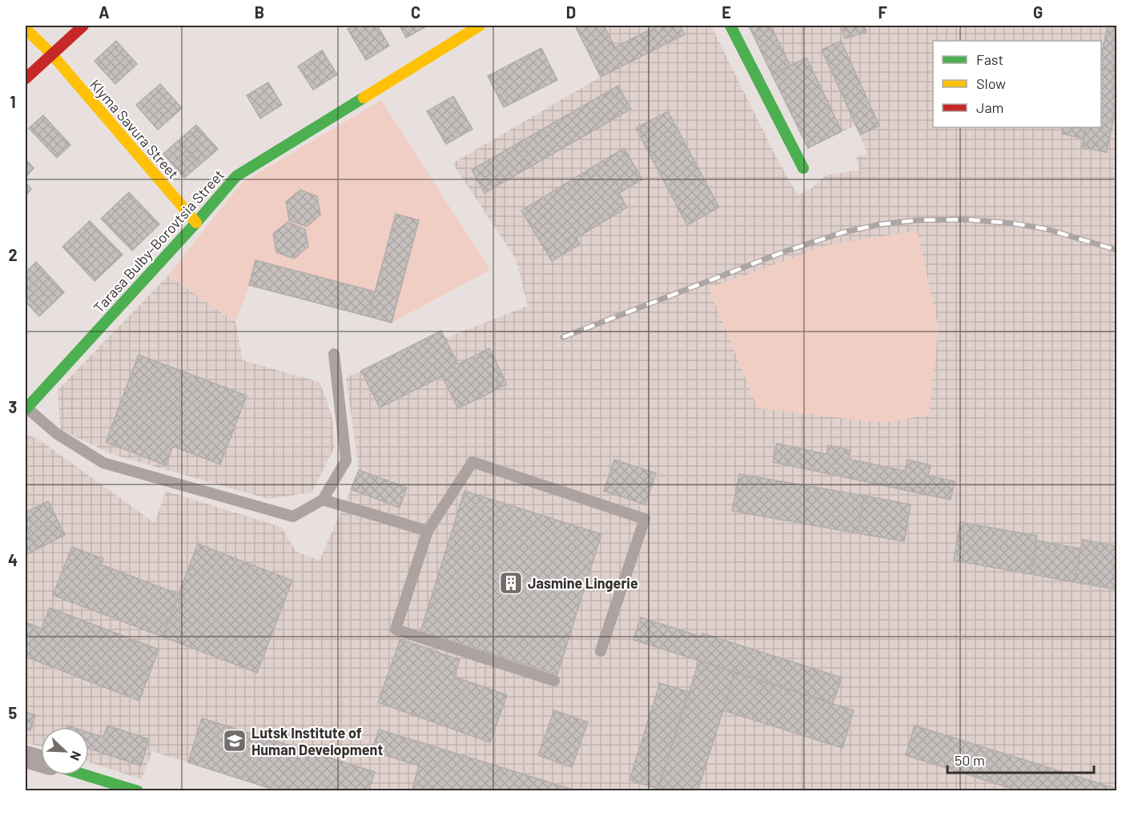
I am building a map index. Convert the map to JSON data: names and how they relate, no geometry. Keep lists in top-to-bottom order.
{
  "streets": {
    "street": ["Klyma Savura Street", "Tarasa Bulby-Borovtsia Street"]
  },
  "crossings": [
    ["Klyma Savura Street", "Tarasa Bulby-Borovtsia Street"]
  ],
  "places": {
    "building": ["Jasmine Lingerie"],
    "school or university": ["Lutsk Institute of Human Development"]
  },
  "legend": ["Fast", "Slow", "Jam"],
  "scale_bar": "50 m",
  "north": "bottom right",
  "grid": {
    "columns": [
      "A",
      "B",
      "C",
      "D",
      "E",
      "F",
      "G"
    ],
    "rows": [
      "1",
      "2",
      "3",
      "4",
      "5"
    ]
  }
}
